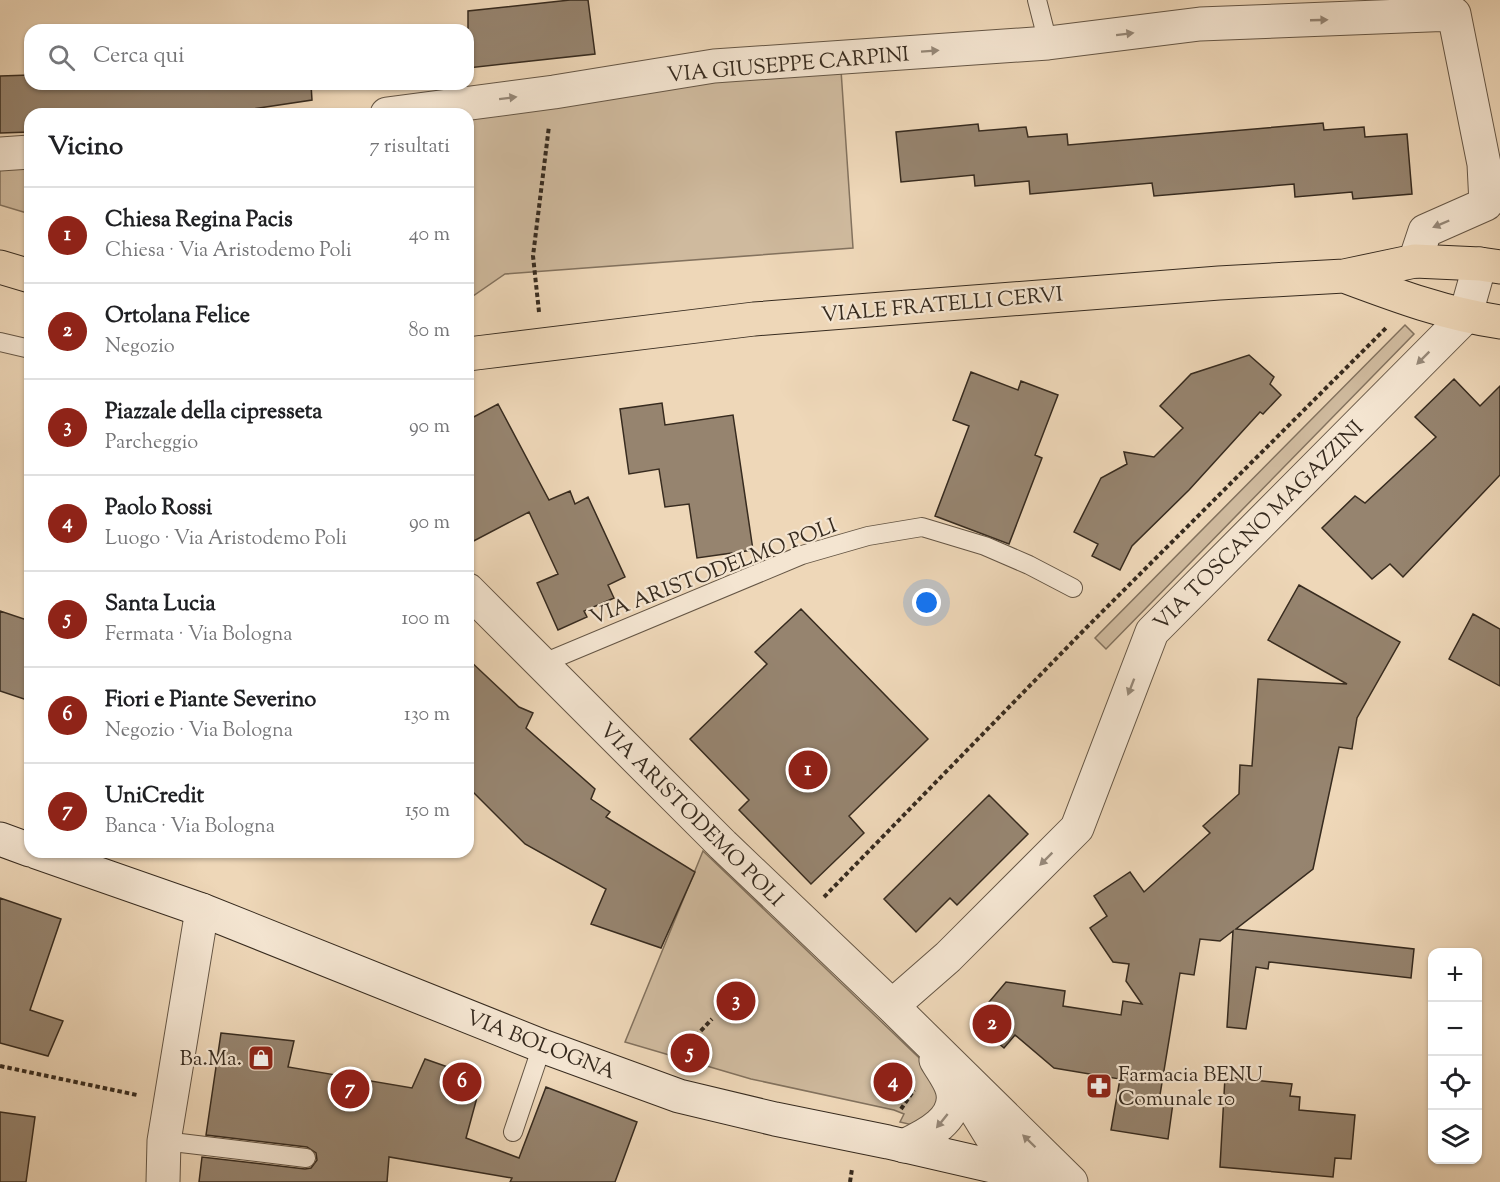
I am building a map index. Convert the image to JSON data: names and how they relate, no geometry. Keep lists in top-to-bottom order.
{
  "streets": {
    "main road": ["VIALE FRATELLI CERVI"],
    "street": [
      "VIA GIUSEPPE CARPINI",
      "VIA TOSCANO MAGAZZINI",
      "VIA ARISTODEMO POLI",
      "VIA BOLOGNA"
    ],
    "lane": ["VIA ARISTODELMO POLI"]
  },
  "crossings": [
    ["VIA GIUSEPPE CARPINI", "VIALE FRATELLI CERVI"],
    ["VIALE FRATELLI CERVI", "VIA TOSCANO MAGAZZINI"],
    ["VIA TOSCANO MAGAZZINI", "VIA ARISTODEMO POLI"],
    ["VIA ARISTODELMO POLI", "VIA ARISTODEMO POLI"],
    ["VIA ARISTODEMO POLI", "VIA BOLOGNA"]
  ],
  "one_way": ["VIA TOSCANO MAGAZZINI"],
  "places": {
    "shop": ["Ba.Ma."],
    "pharmacy": ["Farmacia BENU Comunale 10"]
  },
  "page": {
    "search": "Cerca qui",
    "heading": ["Vicino", "7 risultati"],
    "list": [
      {
        "mark": "1",
        "name": "Chiesa Regina Pacis",
        "note": "Chiesa · Via Aristodemo Poli",
        "value": "40 m"
      },
      {
        "mark": "2",
        "name": "Ortolana Felice",
        "note": "Negozio",
        "value": "80 m"
      },
      {
        "mark": "3",
        "name": "Piazzale della cipresseta",
        "note": "Parcheggio",
        "value": "90 m"
      },
      {
        "mark": "4",
        "name": "Paolo Rossi",
        "note": "Luogo · Via Aristodemo Poli",
        "value": "90 m"
      },
      {
        "mark": "5",
        "name": "Santa Lucia",
        "note": "Fermata · Via Bologna",
        "value": "100 m"
      },
      {
        "mark": "6",
        "name": "Fiori e Piante Severino",
        "note": "Negozio · Via Bologna",
        "value": "130 m"
      },
      {
        "mark": "7",
        "name": "UniCredit",
        "note": "Banca · Via Bologna",
        "value": "150 m"
      }
    ],
    "pins": [
      "1",
      "3",
      "2",
      "5",
      "4",
      "6",
      "7"
    ],
    "map_buttons": ["+", "−"]
  }
}
